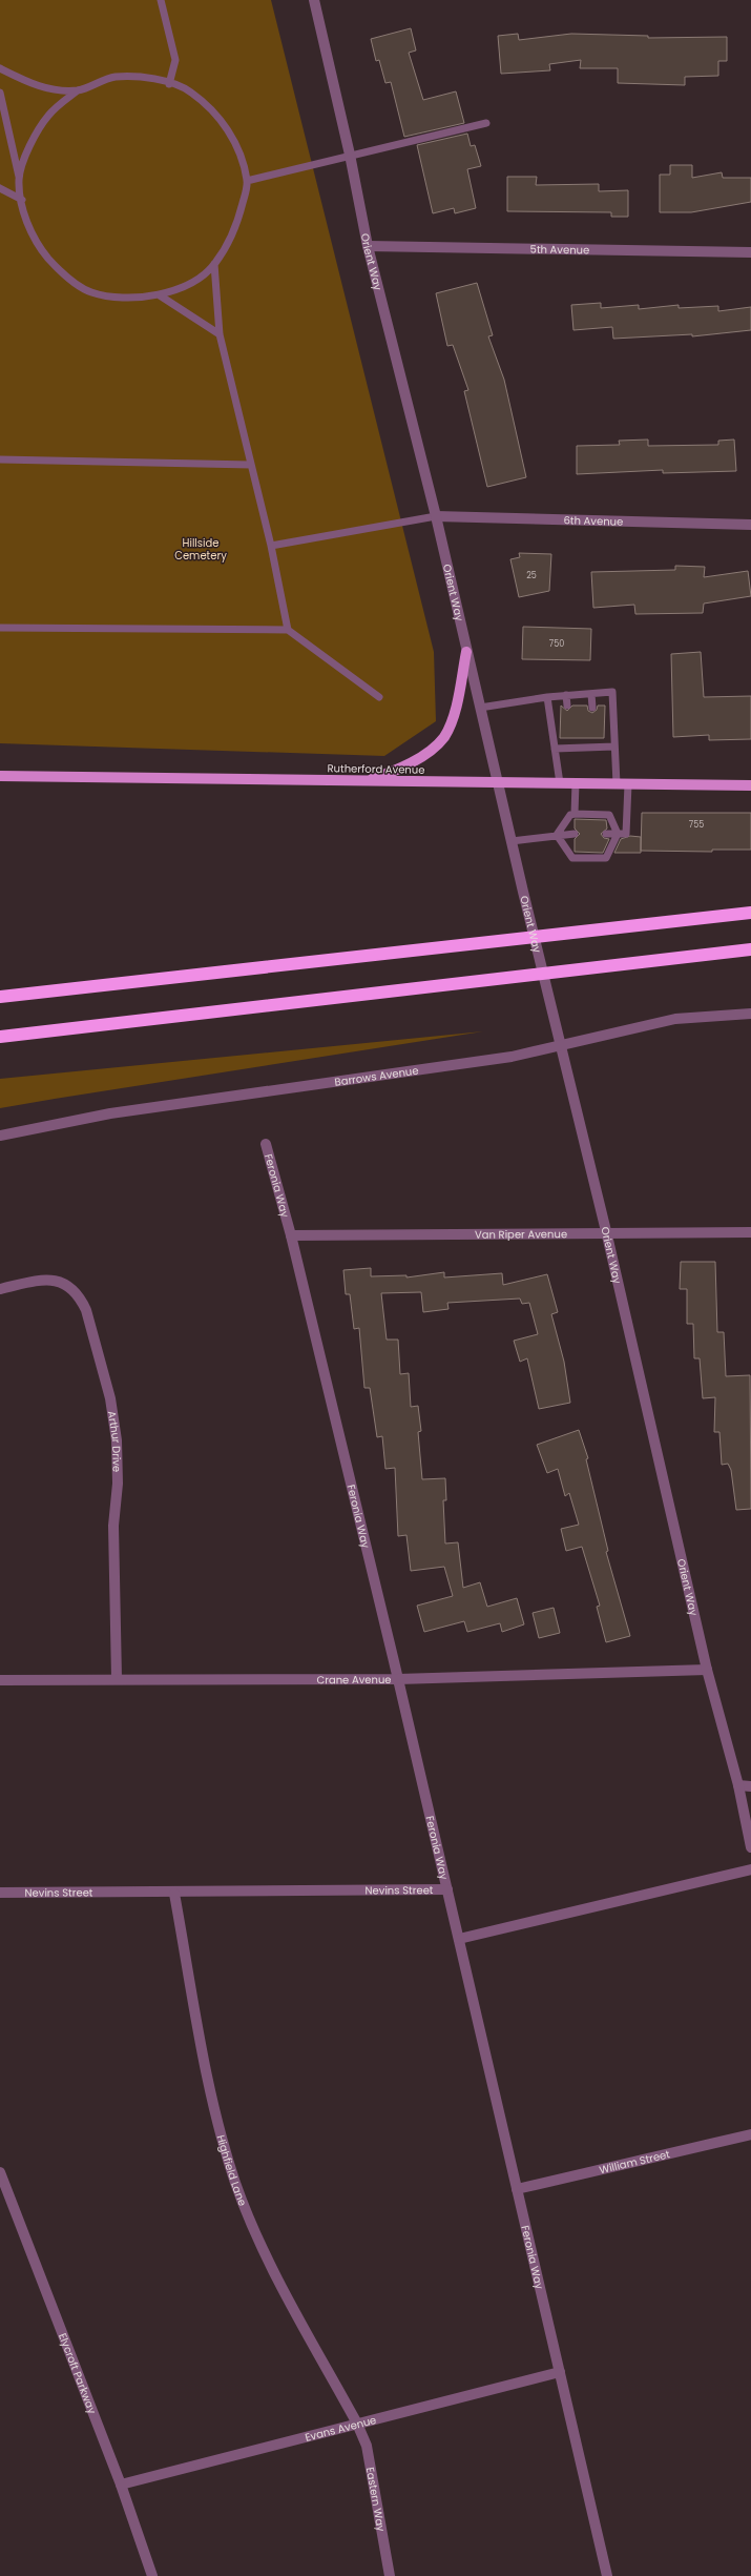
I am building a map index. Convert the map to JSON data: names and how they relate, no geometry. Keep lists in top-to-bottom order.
{
  "streets": {
    "main road": ["Rutherford Avenue"],
    "street": [
      "5th Avenue",
      "Orient Way",
      "6th Avenue",
      "Barrows Avenue",
      "Feronia Way",
      "Van Riper Avenue",
      "Arthur Drive",
      "Crane Avenue",
      "Nevins Street",
      "William Street",
      "Highfield Lane",
      "Elycroft Parkway",
      "Evans Avenue",
      "Eastern Way"
    ]
  },
  "crossings": [
    ["5th Avenue", "Orient Way"],
    ["Orient Way", "6th Avenue"],
    ["Orient Way", "Rutherford Avenue"],
    ["Orient Way", "Barrows Avenue"],
    ["Orient Way", "Van Riper Avenue"],
    ["Orient Way", "Crane Avenue"],
    ["Feronia Way", "Van Riper Avenue"],
    ["Feronia Way", "Crane Avenue"],
    ["Feronia Way", "Nevins Street"],
    ["Feronia Way", "William Street"],
    ["Feronia Way", "Evans Avenue"],
    ["Arthur Drive", "Crane Avenue"],
    ["Nevins Street", "Highfield Lane"],
    ["Highfield Lane", "Evans Avenue"],
    ["Highfield Lane", "Eastern Way"],
    ["Elycroft Parkway", "Evans Avenue"],
    ["Evans Avenue", "Eastern Way"]
  ],
  "parks": ["Hillside Cemetery"],
  "house_numbers": ["25", "750", "755"]
}
